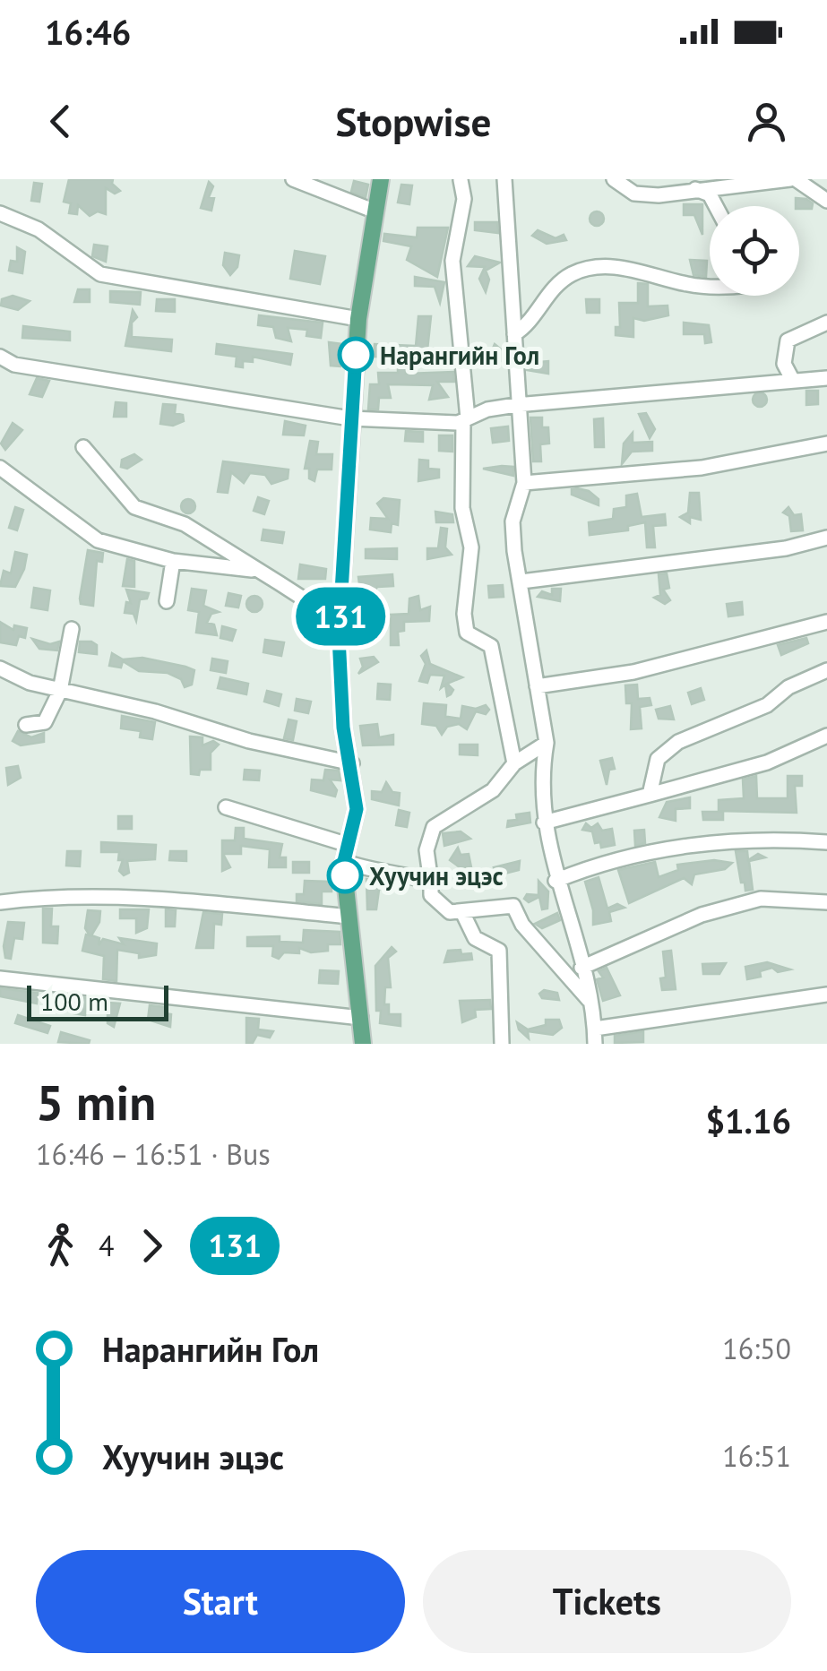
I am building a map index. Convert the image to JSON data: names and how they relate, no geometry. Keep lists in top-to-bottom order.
{
  "places": ["Нарангийн Гол", "Хуучин эцэс"],
  "lines": ["bus line 131"],
  "scale_bar": "100 m",
  "page": {
    "status": "16:46",
    "header": "Stopwise",
    "on_map": "131",
    "scale": "100 m",
    "heading": ["5 min", "16:46 – 16:51 · Bus", "$1.16"],
    "legs": ["4", "131"],
    "list": [
      {
        "name": "Нарангийн Гол",
        "value": "16:50"
      },
      {
        "name": "Хуучин эцэс",
        "value": "16:51"
      }
    ],
    "buttons": ["Start", "Tickets"]
  }
}
